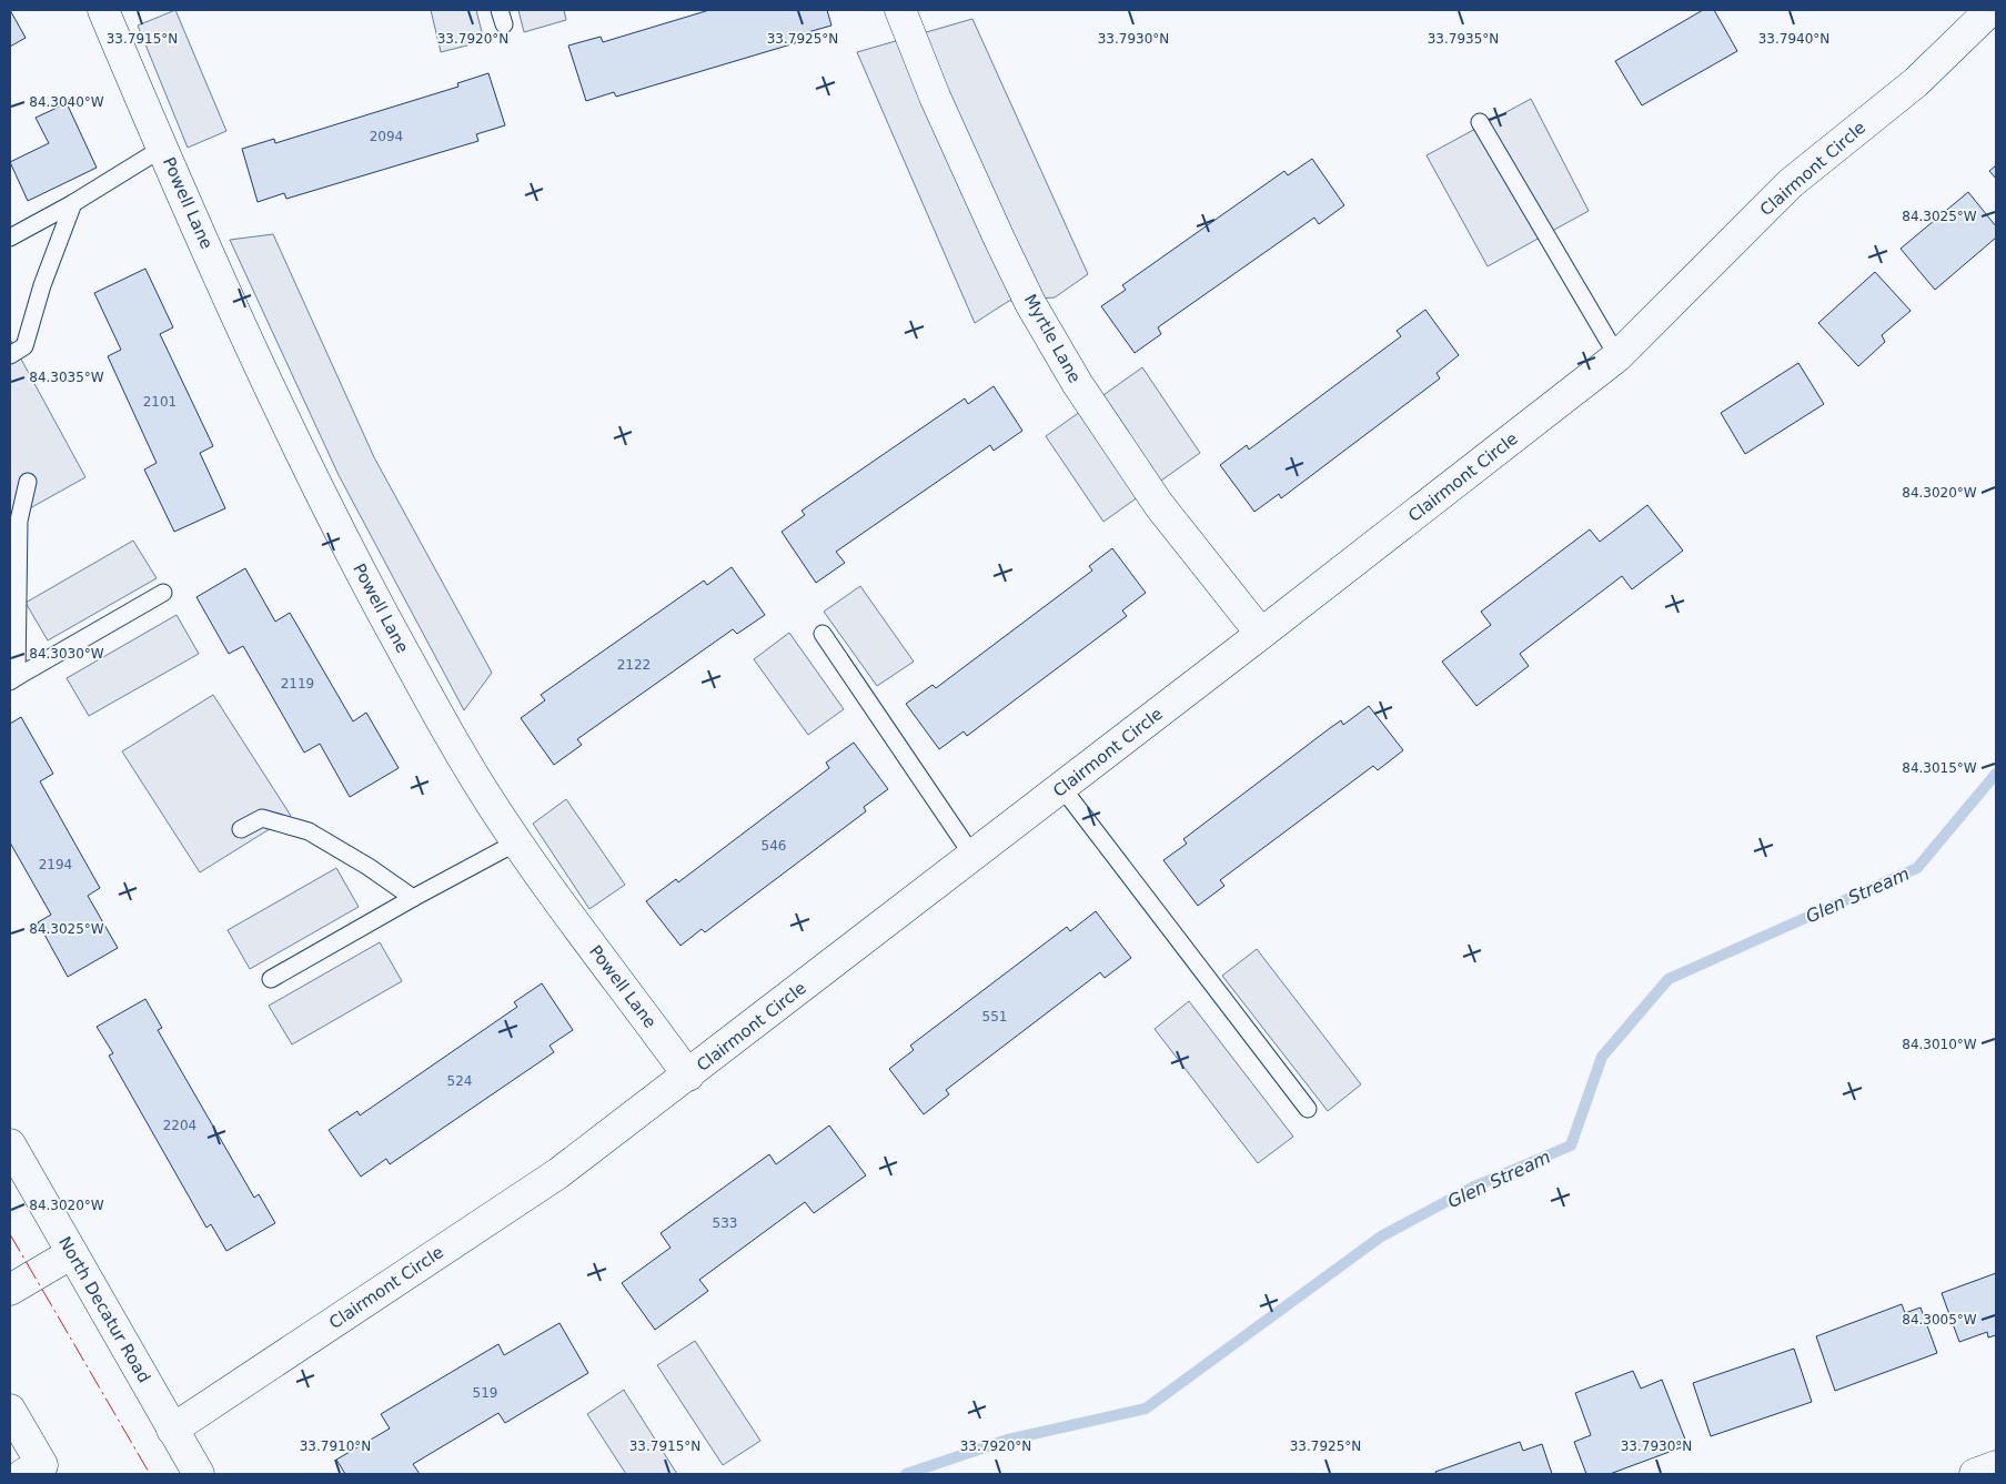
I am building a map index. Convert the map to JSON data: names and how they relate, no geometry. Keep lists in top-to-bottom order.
{
  "streets": {
    "street": [
      "Clairmont Circle",
      "Powell Lane",
      "Myrtle Lane",
      "North Decatur Road"
    ]
  },
  "crossings": [
    ["Clairmont Circle", "Powell Lane"],
    ["Clairmont Circle", "Myrtle Lane"],
    ["Clairmont Circle", "North Decatur Road"]
  ],
  "water": ["Glen Stream"],
  "house_numbers": [
    "2094",
    "2101",
    "2122",
    "2119",
    "546",
    "2194",
    "551",
    "524",
    "2204",
    "533",
    "519"
  ],
  "coordinates": [
    "33.7930°N",
    "33.7940°N",
    "33.7915°N",
    "33.7920°N",
    "33.7925°N",
    "33.7935°N",
    "84.3040°W",
    "84.3025°W",
    "84.3035°W",
    "84.3020°W",
    "84.3030°W",
    "84.3015°W",
    "84.3010°W",
    "84.3005°W",
    "33.7910°N"
  ]
}
